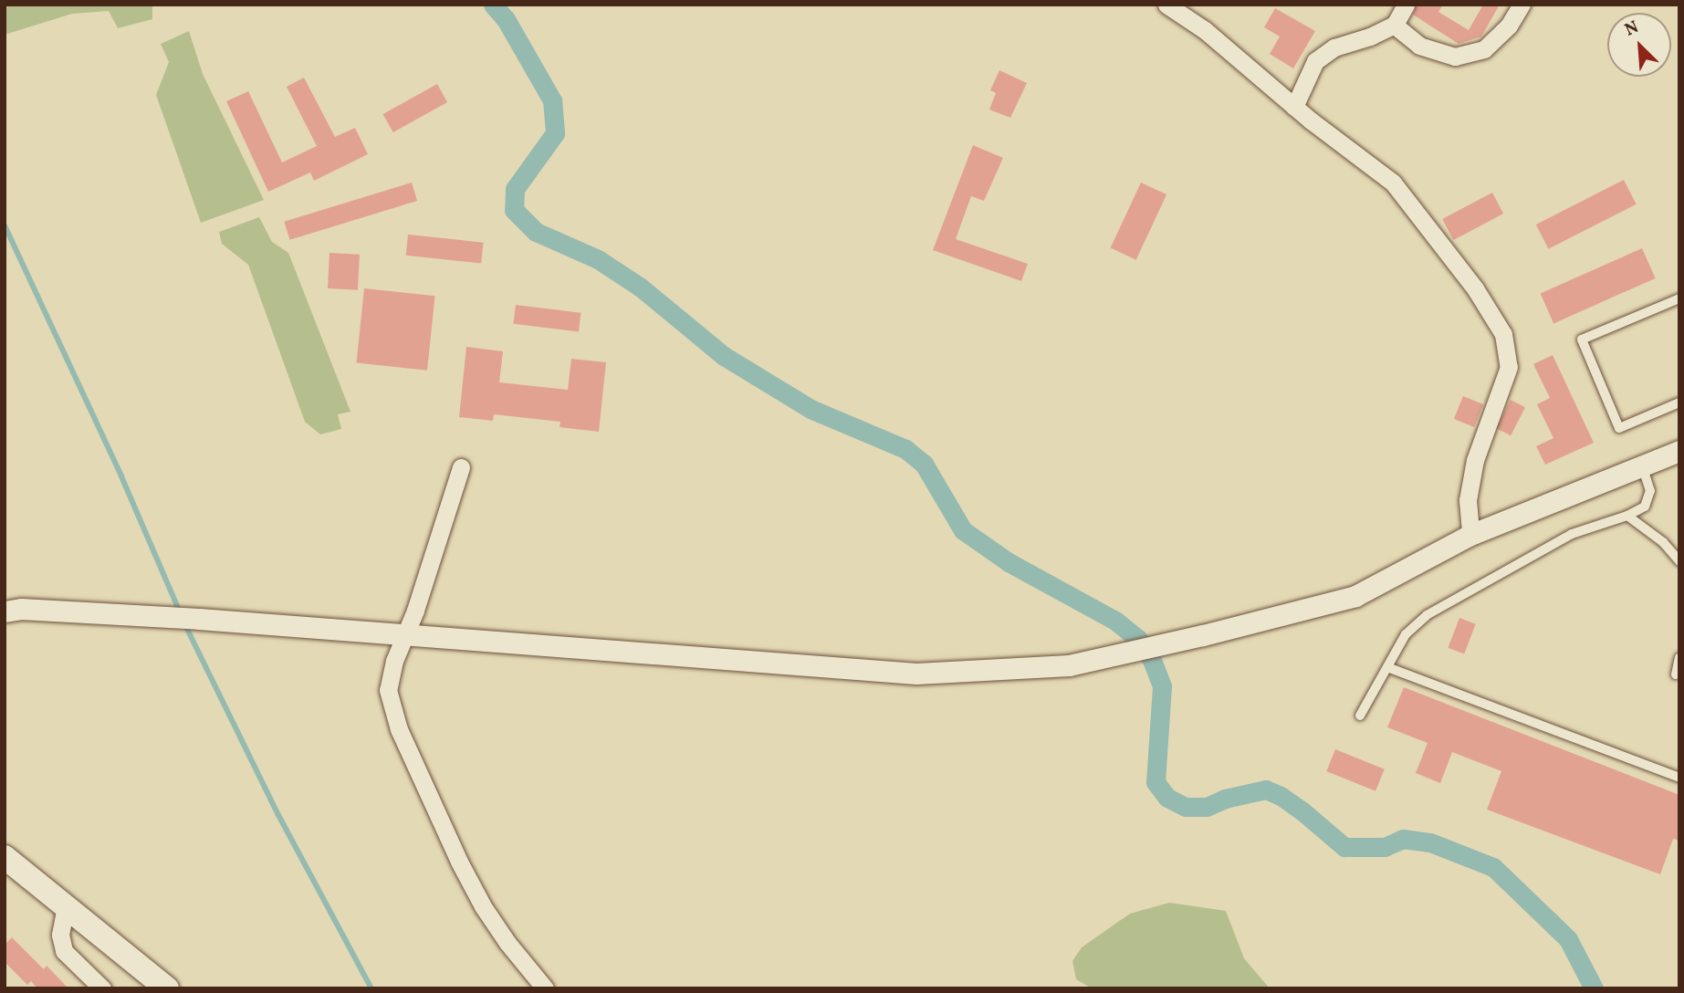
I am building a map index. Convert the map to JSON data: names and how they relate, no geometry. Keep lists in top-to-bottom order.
{
  "north": "top left"
}
